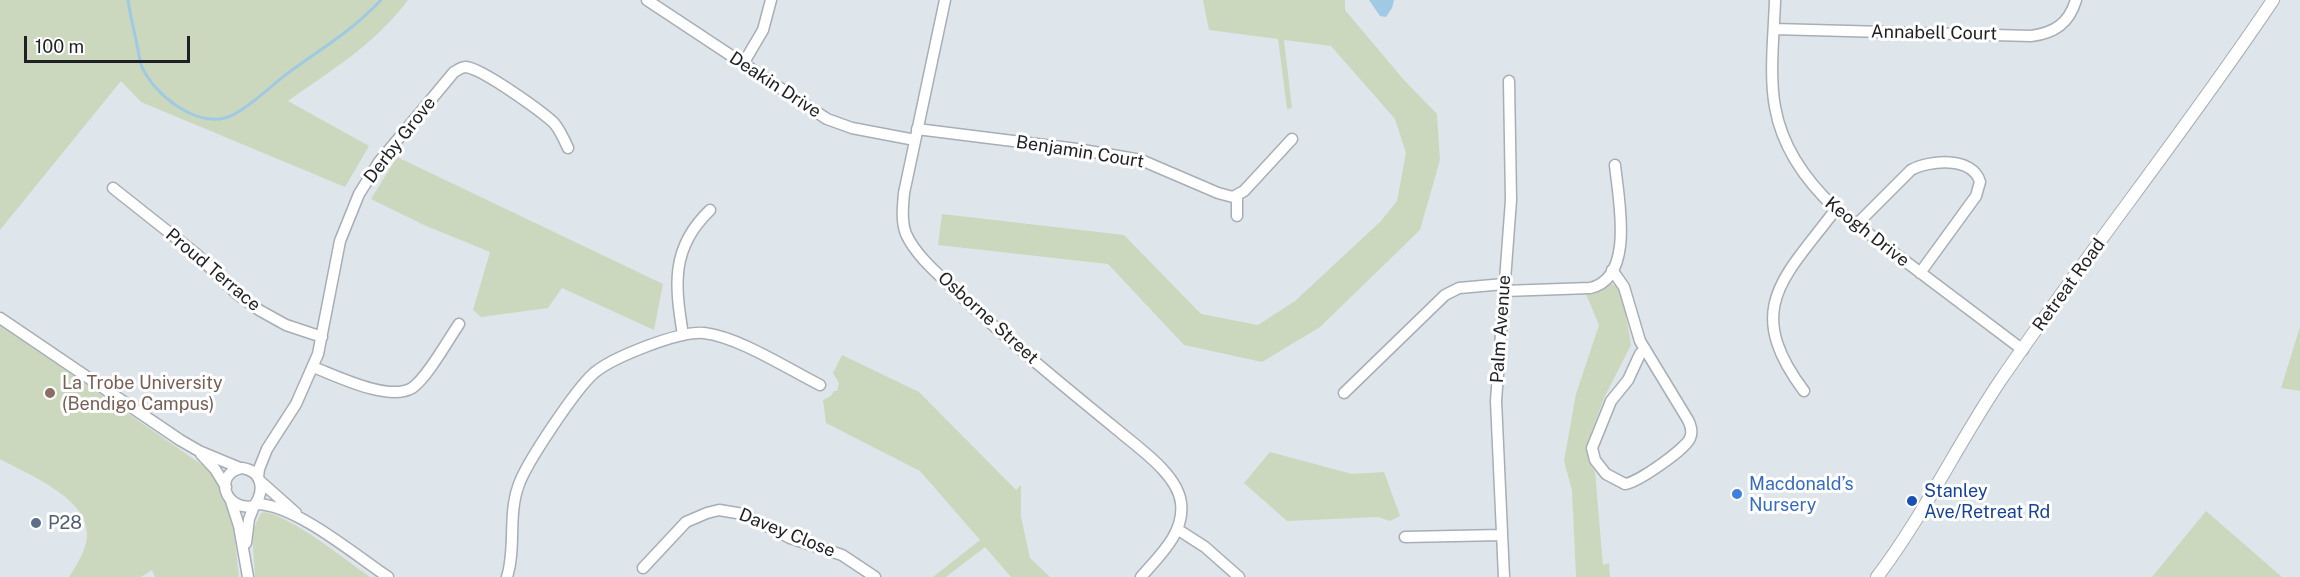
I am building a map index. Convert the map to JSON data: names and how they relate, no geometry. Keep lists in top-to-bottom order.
{
  "streets": {
    "street": [
      "Annabell Court",
      "Deakin Drive",
      "Derby Grove",
      "Benjamin Court",
      "Keogh Drive",
      "Proud Terrace",
      "Retreat Road",
      "Osborne Street",
      "Palm Avenue",
      "Davey Close"
    ]
  },
  "crossings": [
    ["Annabell Court", "Keogh Drive"],
    ["Deakin Drive", "Benjamin Court"],
    ["Deakin Drive", "Osborne Street"],
    ["Derby Grove", "Proud Terrace"],
    ["Benjamin Court", "Osborne Street"],
    ["Keogh Drive", "Retreat Road"]
  ],
  "places": [
    "La Trobe University (Bendigo Campus)",
    "Macdonald’s Nursery",
    "Stanley Ave/Retreat Rd",
    "P28"
  ],
  "scale_bar": "100 m"
}
